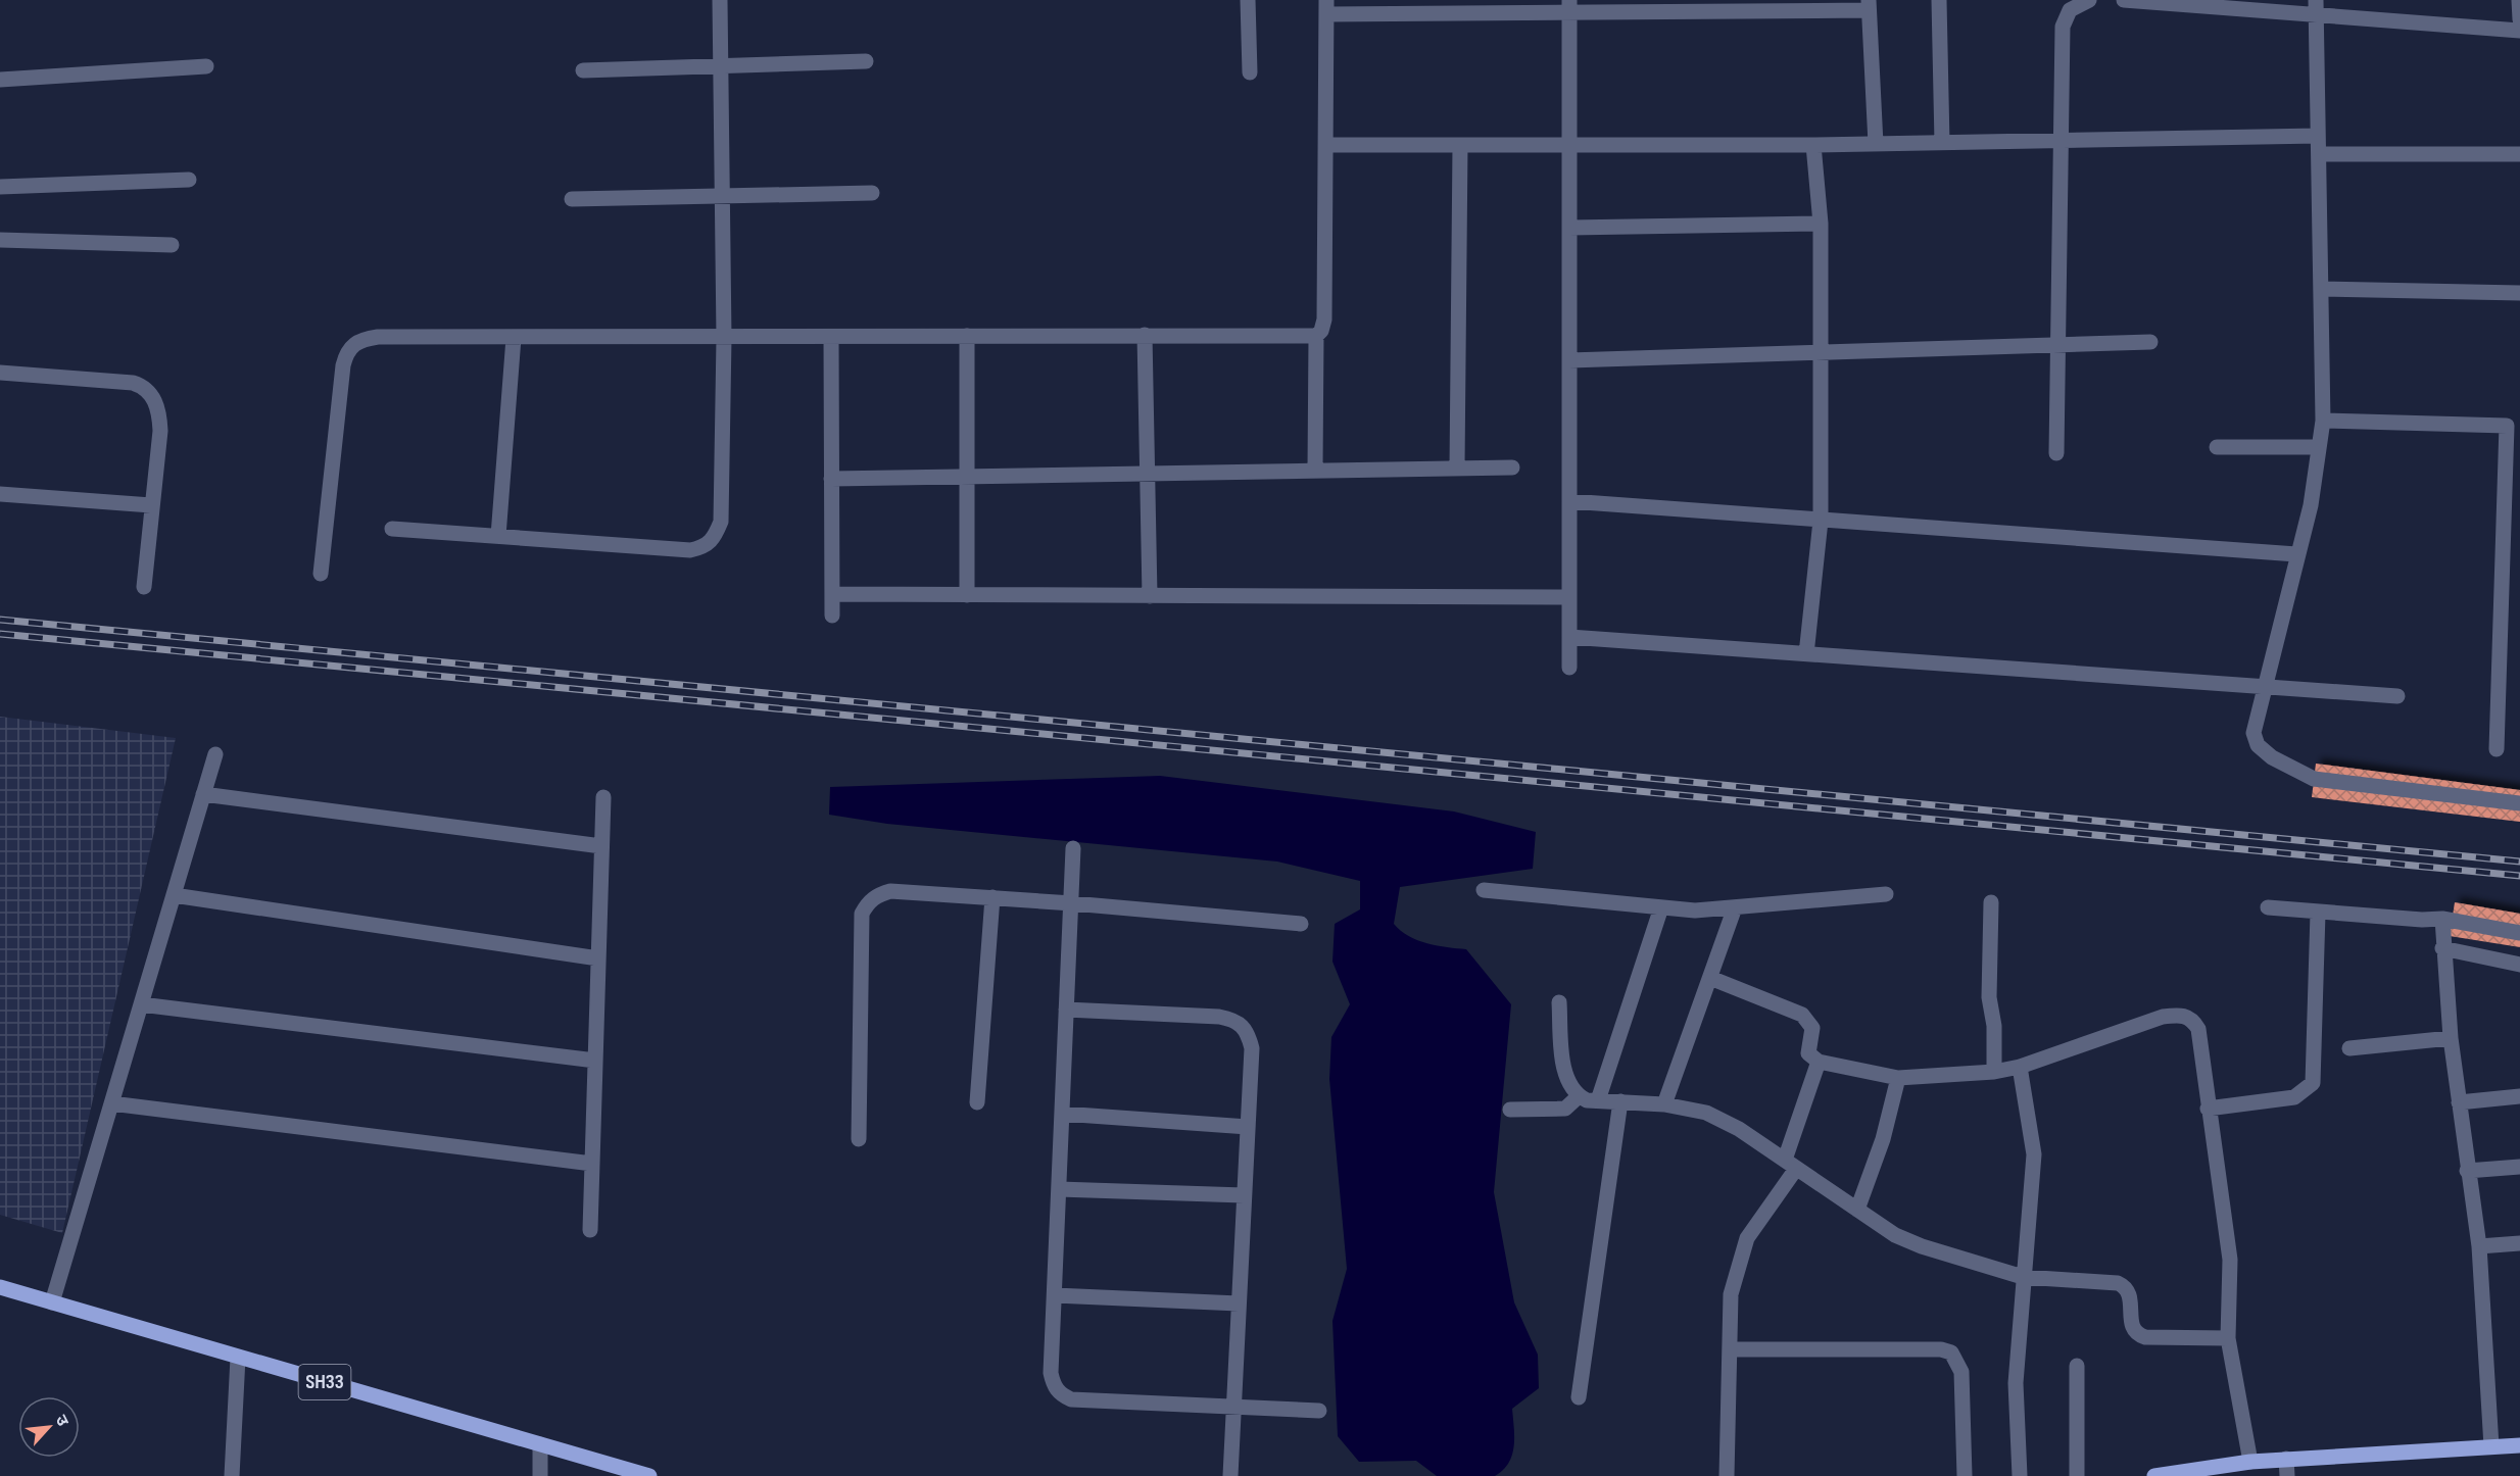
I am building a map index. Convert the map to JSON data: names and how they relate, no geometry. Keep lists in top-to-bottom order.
{
  "streets": {
    "main road": ["SH33"]
  },
  "north": "top right"
}
